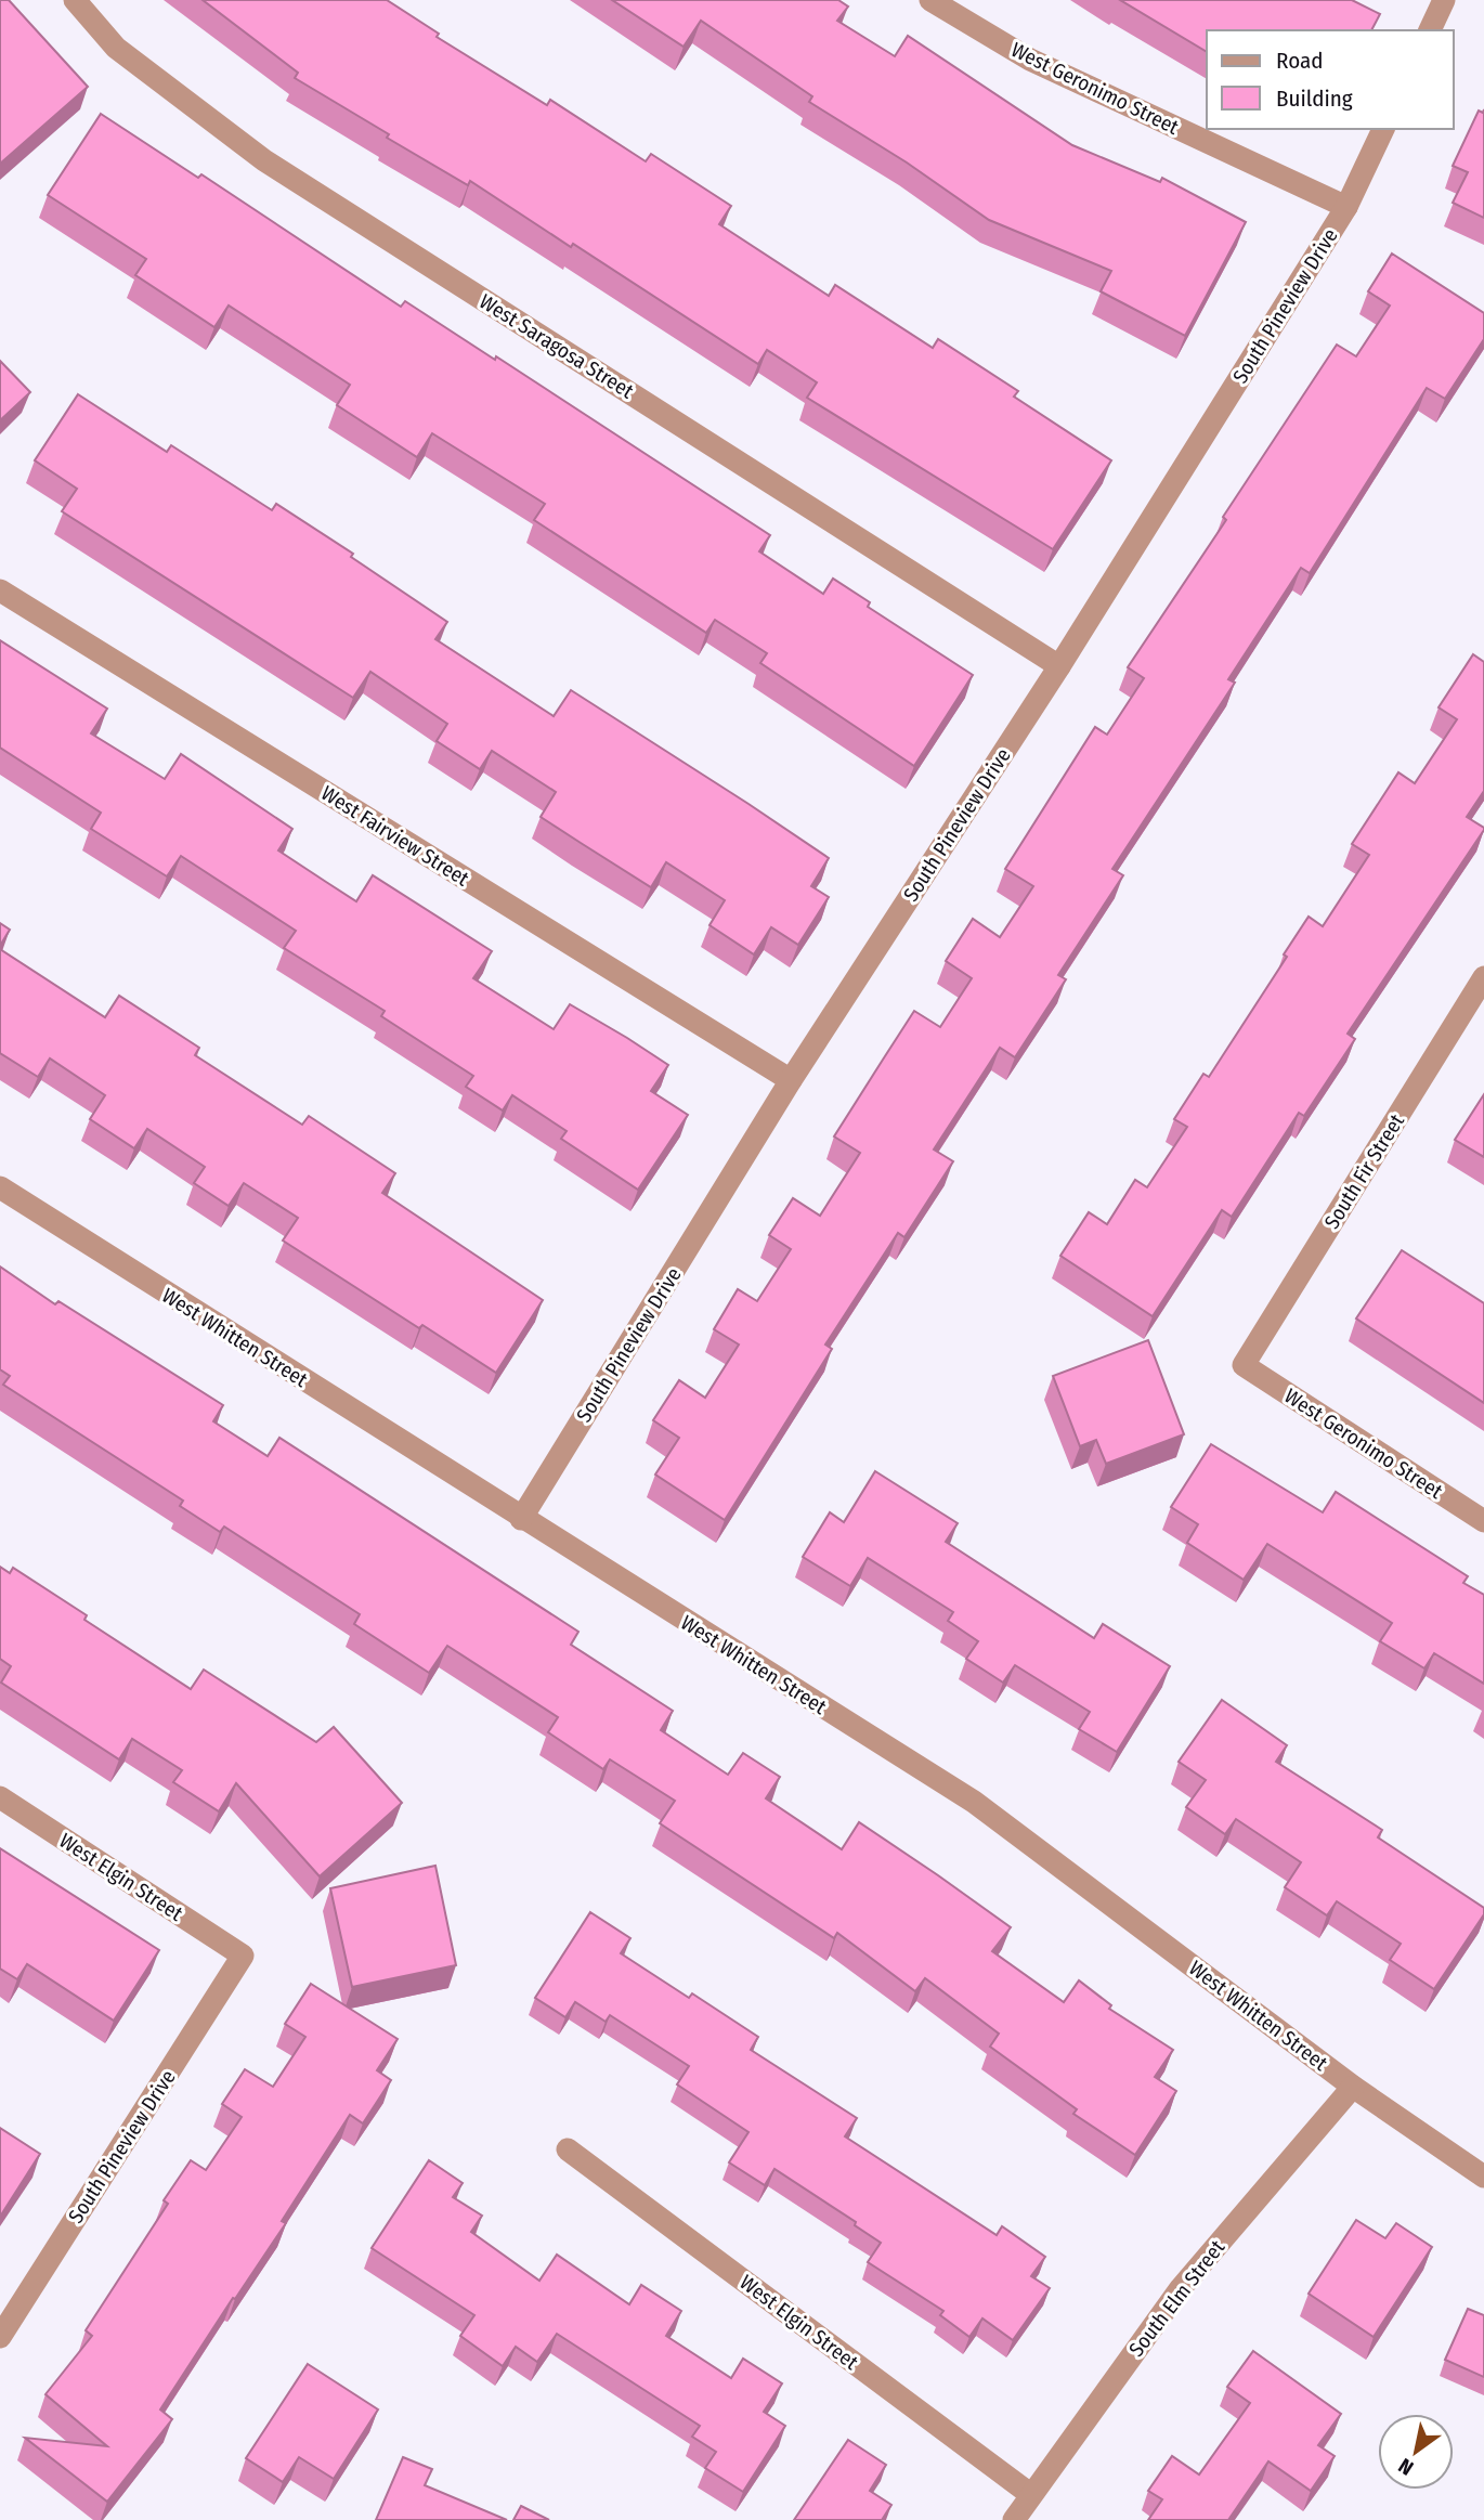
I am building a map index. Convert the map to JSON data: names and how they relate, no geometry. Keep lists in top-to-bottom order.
{
  "streets": {
    "street": [
      "West Geronimo Street",
      "South Pineview Drive",
      "West Saragosa Street",
      "West Fairview Street",
      "South Fir Street",
      "West Whitten Street",
      "West Elgin Street",
      "South Elm Street"
    ]
  },
  "crossings": [
    ["West Geronimo Street", "South Pineview Drive"],
    ["West Geronimo Street", "South Fir Street"],
    ["South Pineview Drive", "West Saragosa Street"],
    ["South Pineview Drive", "West Fairview Street"],
    ["South Pineview Drive", "West Whitten Street"],
    ["South Pineview Drive", "West Elgin Street"],
    ["West Whitten Street", "South Elm Street"],
    ["West Elgin Street", "South Elm Street"]
  ],
  "legend": ["Road", "Building"],
  "north": "bottom left"
}
